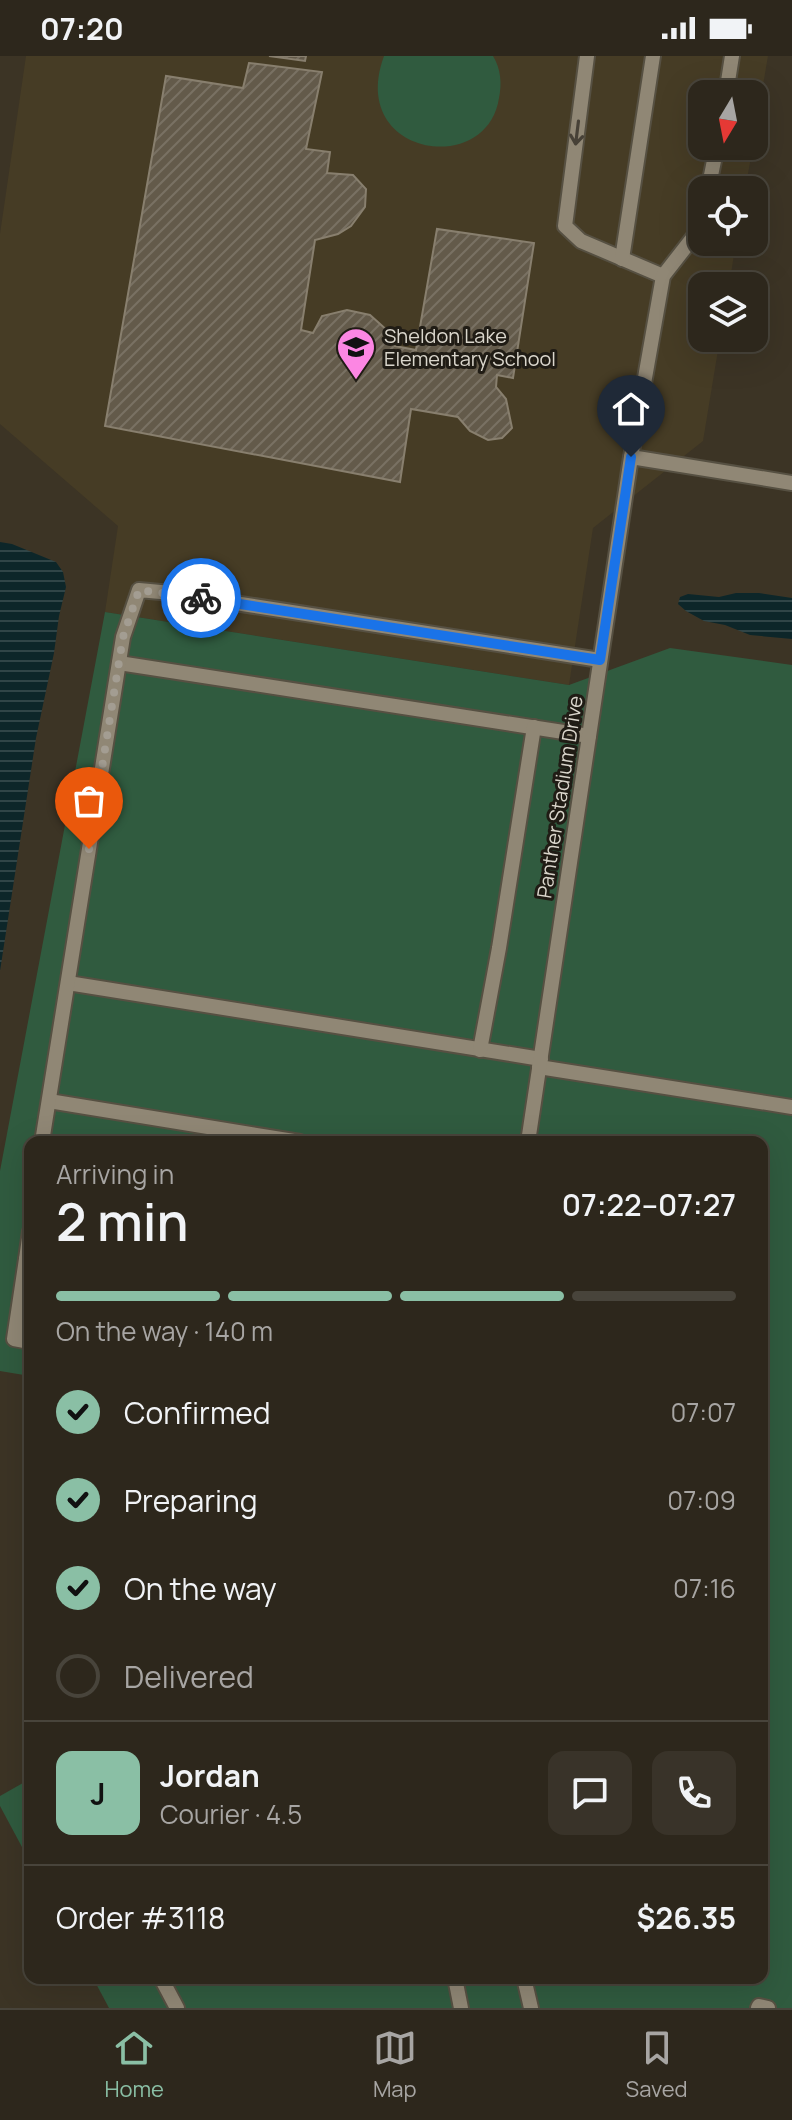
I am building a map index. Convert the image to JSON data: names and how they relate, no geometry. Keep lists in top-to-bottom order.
{
  "streets": {
    "street": ["Panther Stadium Drive"]
  },
  "places": {
    "school or university": ["Sheldon Lake Elementary School"]
  },
  "north": "bottom",
  "page": {
    "status": "07:20",
    "heading": ["2 min", "Arriving in", "07:22–07:27"],
    "panel": [
      "Jordan",
      "Courier · 4.5",
      "Order #3118",
      "$26.35"
    ],
    "bar": "On the way · 140 m",
    "list": [
      ["Confirmed", "07:07"],
      ["Preparing", "07:09"],
      ["On the way", "07:16"],
      "Delivered"
    ],
    "round": "J",
    "tabs": ["Home", "Map", "Saved"]
  }
}
